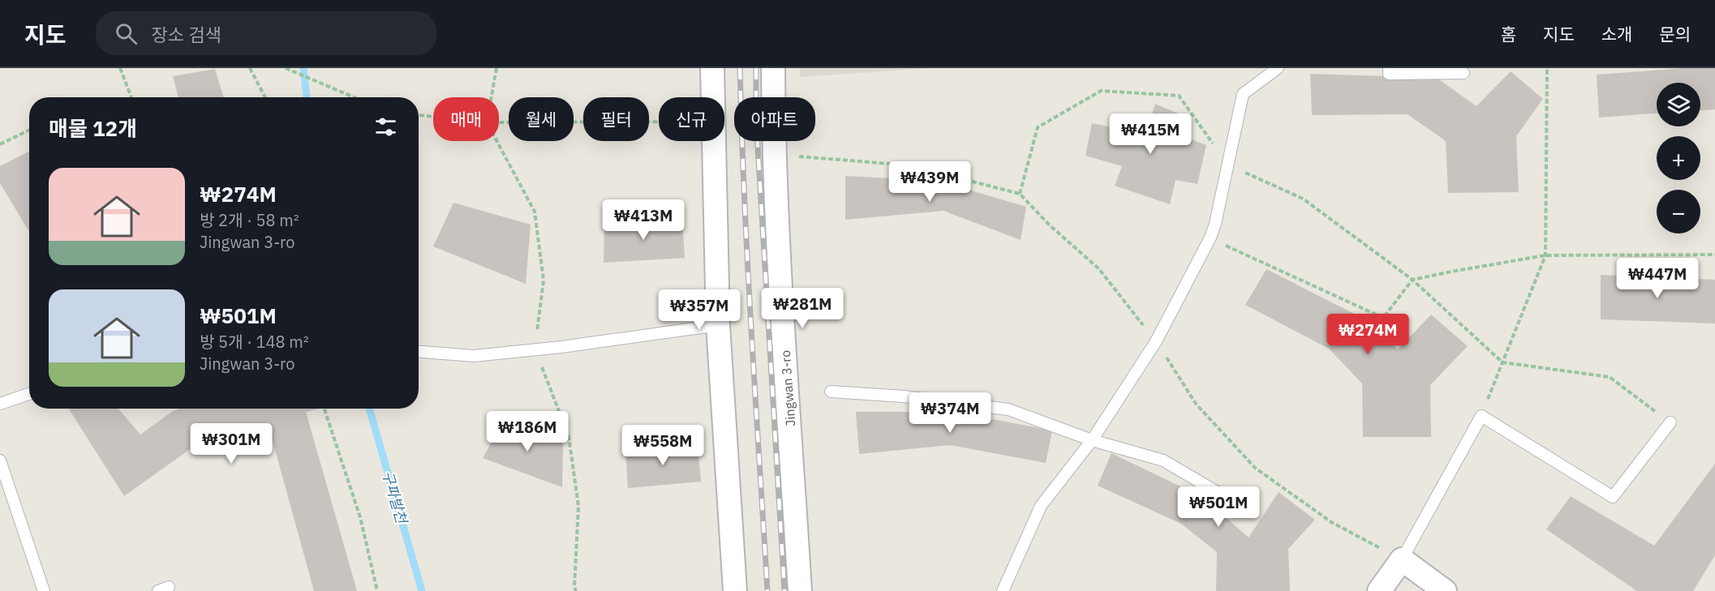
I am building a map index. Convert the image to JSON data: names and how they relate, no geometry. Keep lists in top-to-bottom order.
{
  "streets": {
    "street": ["Jingwan 3-ro"]
  },
  "water": ["구파발천"],
  "page": {
    "header": "지도",
    "search": "장소 검색",
    "nav": [
      "홈",
      "지도",
      "소개",
      "문의"
    ],
    "map_buttons": ["+", "−"],
    "chip": [
      "매매",
      "월세",
      "필터",
      "신규",
      "아파트"
    ],
    "heading": "매물 12개",
    "price": [
      "₩415M",
      "₩439M",
      "₩413M",
      "₩447M",
      "₩281M",
      "₩357M",
      "₩274M",
      "₩374M",
      "₩186M",
      "₩301M",
      "₩558M",
      "₩501M"
    ],
    "list": [
      {
        "name": "₩274M",
        "note": "방 2개 · 58 m² · Jingwan 3-ro"
      },
      {
        "name": "₩501M",
        "note": "방 5개 · 148 m² · Jingwan 3-ro"
      }
    ]
  }
}
